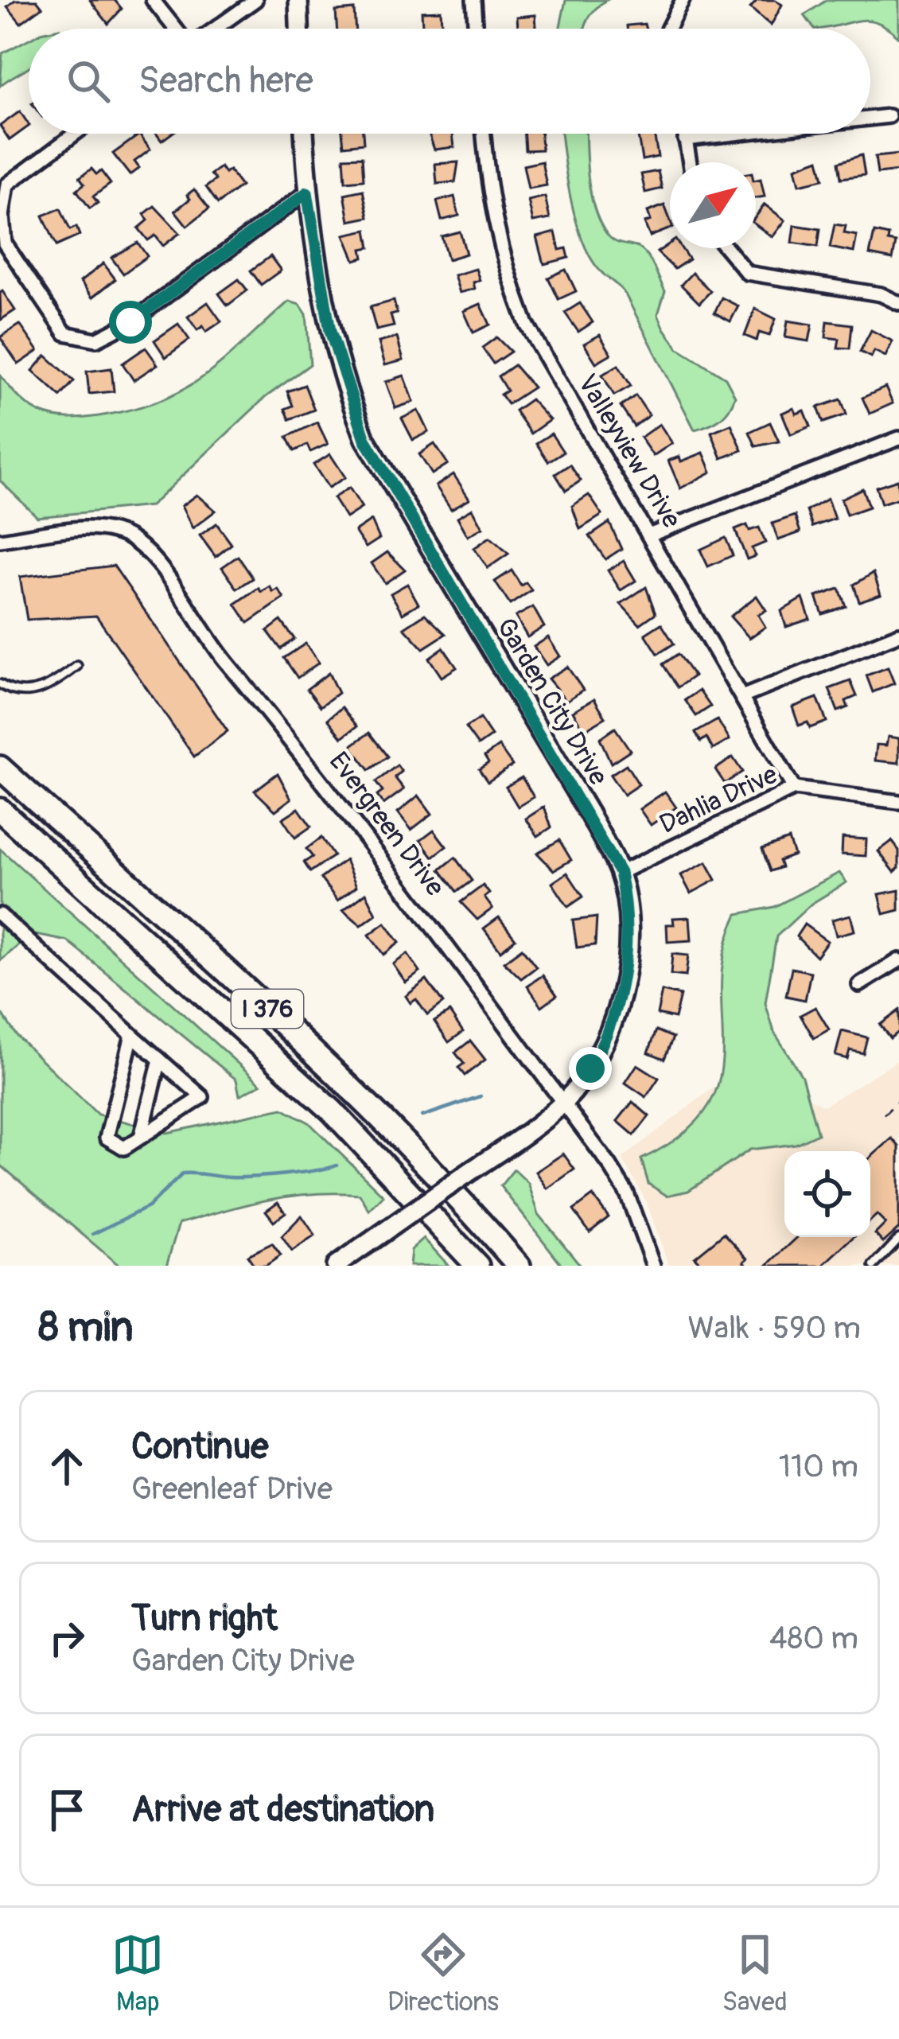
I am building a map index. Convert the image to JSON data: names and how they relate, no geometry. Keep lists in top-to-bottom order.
{
  "streets": {
    "highway": ["I 376"],
    "street": [
      "Valleyview Drive",
      "Garden City Drive",
      "Dahlia Drive",
      "Evergreen Drive"
    ]
  },
  "crossings": [
    ["Valleyview Drive", "Dahlia Drive"],
    ["Garden City Drive", "Dahlia Drive"],
    ["Garden City Drive", "Evergreen Drive"]
  ],
  "north": "top right",
  "page": {
    "search": "Search here",
    "heading": ["8 min", "Walk · 590 m"],
    "list": [
      ["Continue", "Greenleaf Drive", "110 m"],
      ["Turn right", "Garden City Drive", "480 m"],
      "Arrive at destination"
    ],
    "nav": ["Map", "Directions", "Saved"]
  }
}
